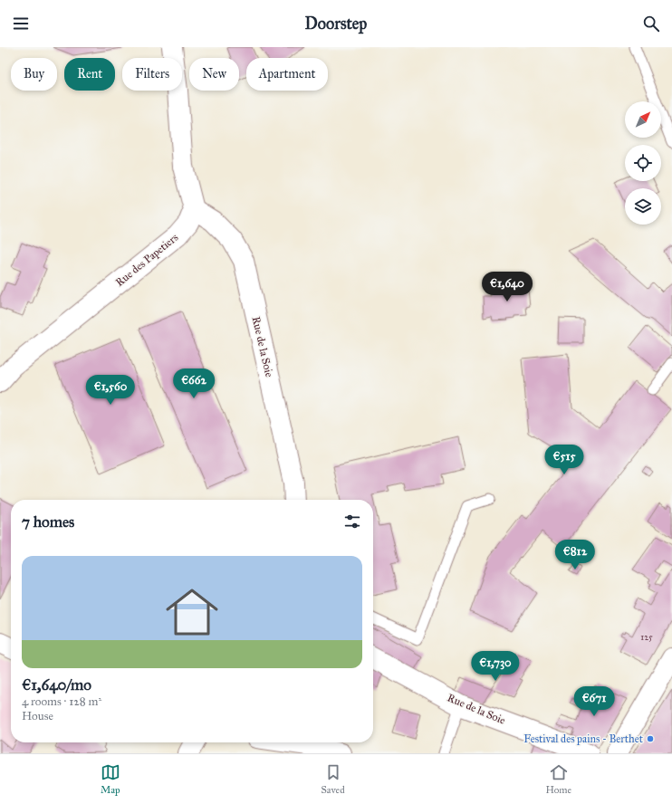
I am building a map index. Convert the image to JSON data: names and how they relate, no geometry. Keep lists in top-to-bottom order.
{
  "streets": {
    "street": ["Rue des Papetiers", "Rue de la Soie"]
  },
  "crossings": [
    ["Rue des Papetiers", "Rue de la Soie"]
  ],
  "places": ["Festival des pains - Berthet"],
  "house_numbers": ["125"],
  "north": "top right",
  "page": {
    "header": "Doorstep",
    "chip": [
      "Buy",
      "Rent",
      "Filters",
      "New",
      "Apartment"
    ],
    "price": [
      "€1,640",
      "€662",
      "€1,560",
      "€515",
      "€812",
      "€1,730",
      "€671"
    ],
    "heading": "7 homes",
    "list": [
      {
        "name": "€1,640/mo",
        "note": "4 rooms · 128 m² · House"
      }
    ],
    "tabs": ["Map", "Saved", "Home"]
  }
}
